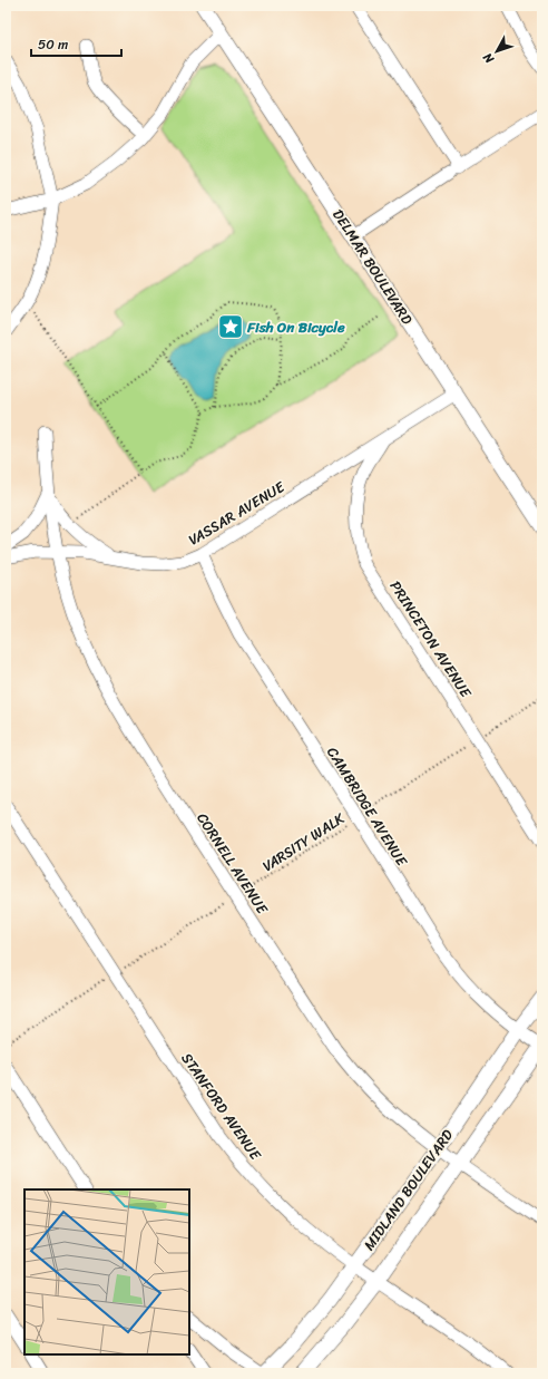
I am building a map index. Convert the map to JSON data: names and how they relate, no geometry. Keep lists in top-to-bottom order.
{
  "streets": {
    "main road": ["DELMAR BOULEVARD", "MIDLAND BOULEVARD"],
    "street": [
      "VASSAR AVENUE",
      "PRINCETON AVENUE",
      "CAMBRIDGE AVENUE",
      "CORNELL AVENUE",
      "STANFORD AVENUE"
    ],
    "path": ["VARSITY WALK"]
  },
  "crossings": [
    ["DELMAR BOULEVARD", "VASSAR AVENUE"],
    ["VASSAR AVENUE", "PRINCETON AVENUE"],
    ["VASSAR AVENUE", "CAMBRIDGE AVENUE"],
    ["VASSAR AVENUE", "CORNELL AVENUE"],
    ["PRINCETON AVENUE", "VARSITY WALK"],
    ["CAMBRIDGE AVENUE", "VARSITY WALK"],
    ["CAMBRIDGE AVENUE", "MIDLAND BOULEVARD"],
    ["VARSITY WALK", "CORNELL AVENUE"],
    ["VARSITY WALK", "STANFORD AVENUE"],
    ["CORNELL AVENUE", "MIDLAND BOULEVARD"],
    ["STANFORD AVENUE", "MIDLAND BOULEVARD"]
  ],
  "places": {
    "place": ["Fish On Bicycle"]
  },
  "scale_bar": "50 m",
  "north": "bottom left"
}
